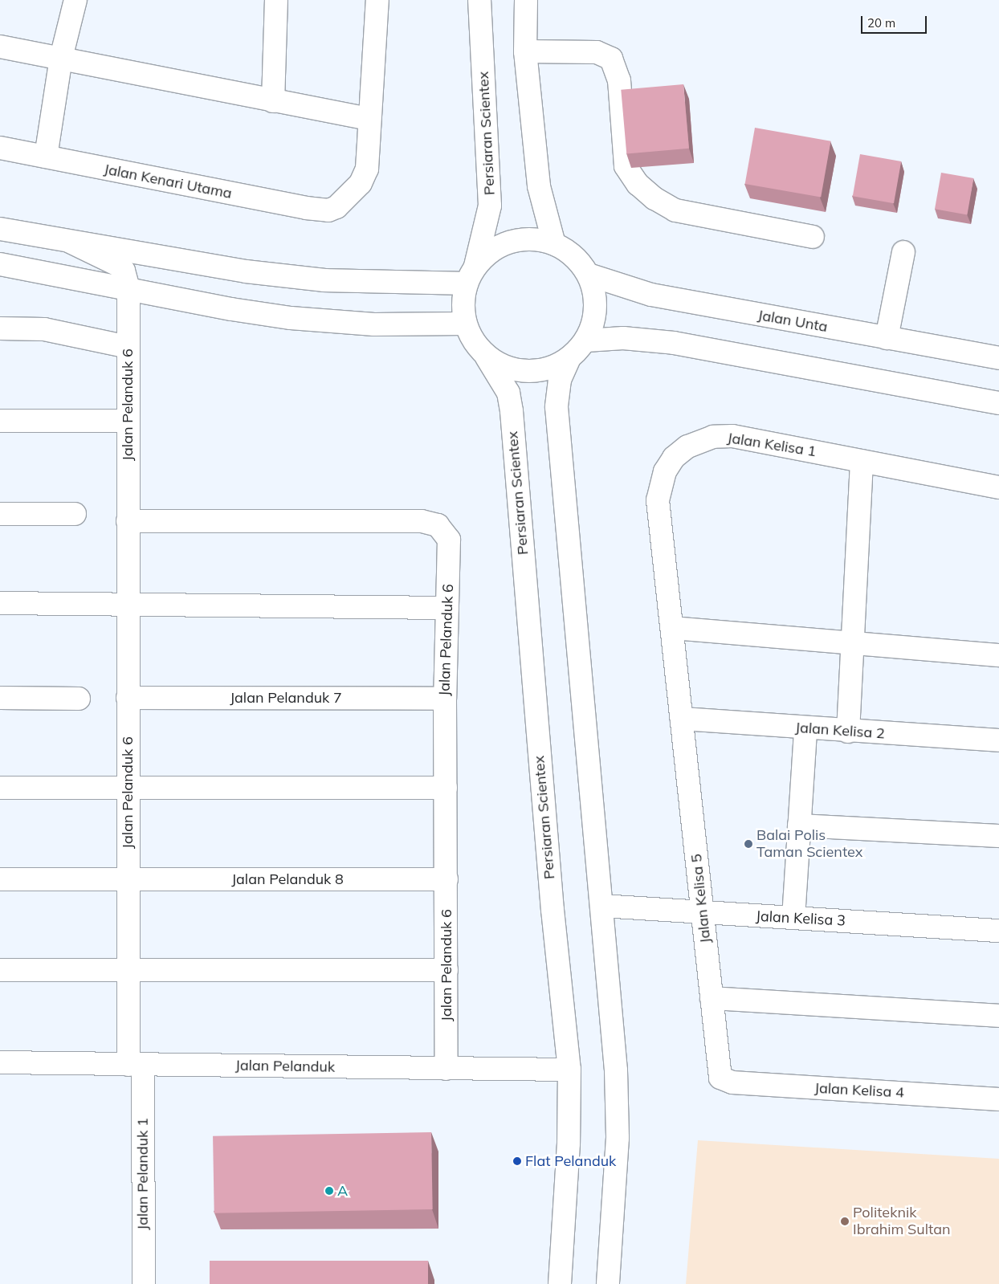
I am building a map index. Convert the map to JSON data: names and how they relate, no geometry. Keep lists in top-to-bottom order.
{
  "streets": {
    "street": [
      "Persiaran Scientex",
      "Jalan Kenari Utama",
      "Jalan Unta",
      "Jalan Pelanduk 6",
      "Jalan Kelisa 1",
      "Jalan Pelanduk 7",
      "Jalan Kelisa 2",
      "Jalan Pelanduk 8",
      "Jalan Kelisa 5",
      "Jalan Kelisa 3",
      "Jalan Pelanduk",
      "Jalan Kelisa 4",
      "Jalan Pelanduk 1"
    ]
  },
  "crossings": [
    ["Persiaran Scientex", "Jalan Unta"],
    ["Persiaran Scientex", "Jalan Pelanduk"],
    ["Jalan Pelanduk 6", "Jalan Pelanduk 7"],
    ["Jalan Pelanduk 6", "Jalan Pelanduk 8"],
    ["Jalan Pelanduk 6", "Jalan Pelanduk"],
    ["Jalan Pelanduk 6", "Jalan Pelanduk 1"],
    ["Jalan Kelisa 1", "Jalan Kelisa 2"],
    ["Jalan Kelisa 1", "Jalan Kelisa 5"],
    ["Jalan Kelisa 2", "Jalan Kelisa 5"],
    ["Jalan Kelisa 5", "Jalan Kelisa 3"],
    ["Jalan Kelisa 5", "Jalan Kelisa 4"],
    ["Jalan Pelanduk", "Jalan Pelanduk 1"]
  ],
  "places": [
    "Balai Polis Taman Scientex",
    "Flat Pelanduk",
    "A",
    "Politeknik Ibrahim Sultan"
  ],
  "scale_bar": "20 m"
}
